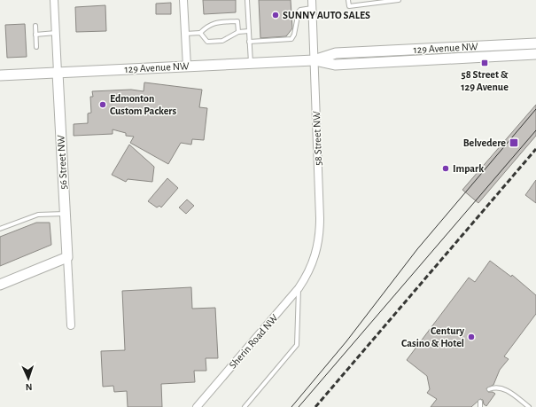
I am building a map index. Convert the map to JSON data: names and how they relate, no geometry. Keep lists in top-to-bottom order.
{
  "streets": {
    "street": [
      "129 Avenue NW",
      "58 Street NW",
      "56 Street NW",
      "Sherin Road NW"
    ]
  },
  "crossings": [
    ["129 Avenue NW", "58 Street NW"],
    ["129 Avenue NW", "56 Street NW"],
    ["58 Street NW", "Sherin Road NW"]
  ],
  "places": {
    "other": [
      "SUNNY AUTO SALES",
      "Edmonton Custom Packers",
      "Impark",
      "Century Casino & Hotel"
    ],
    "transit": ["58 Street & 129 Avenue", "Belvedere"]
  },
  "north": "bottom"
}
